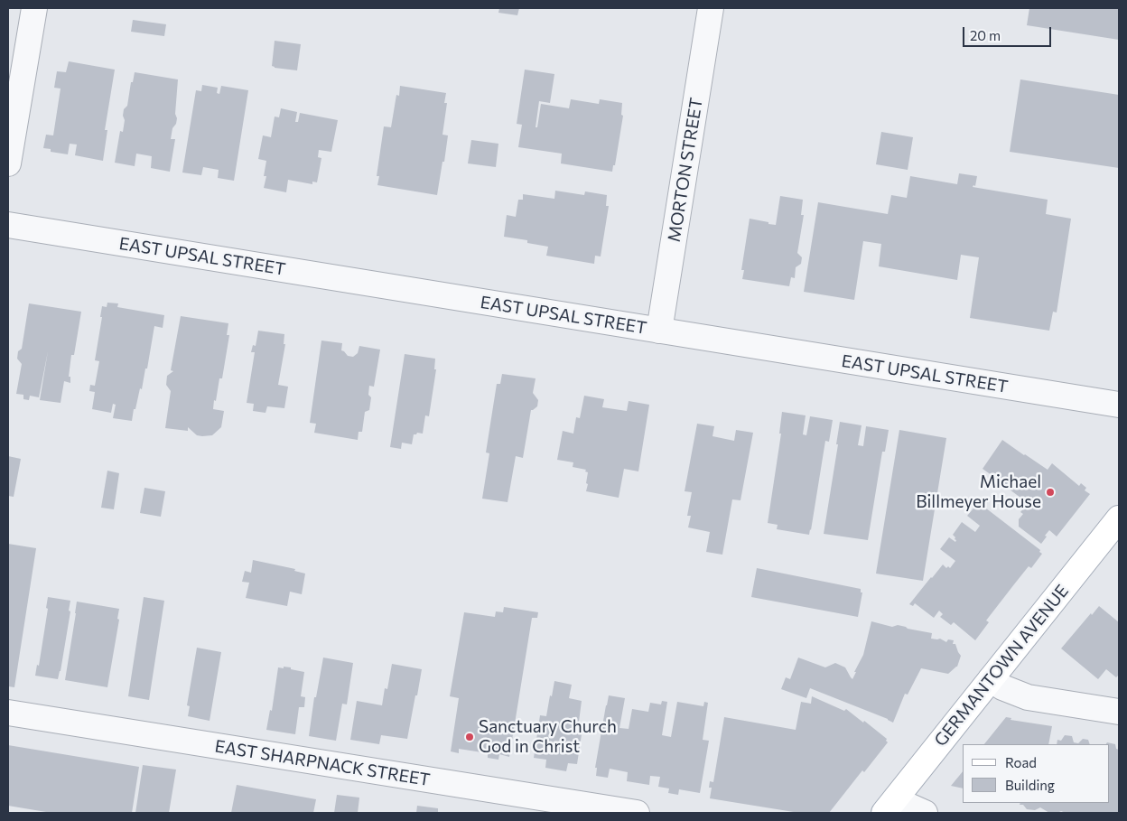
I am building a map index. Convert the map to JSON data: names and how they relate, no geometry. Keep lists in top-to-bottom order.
{
  "streets": {
    "main road": ["GERMANTOWN AVENUE"],
    "street": ["MORTON STREET", "EAST UPSAL STREET", "EAST SHARPNACK STREET"]
  },
  "crossings": [
    ["MORTON STREET", "EAST UPSAL STREET"]
  ],
  "places": ["Michael Billmeyer House", "Sanctuary Church God in Christ"],
  "legend": ["Road", "Building"],
  "scale_bar": "20 m"
}
